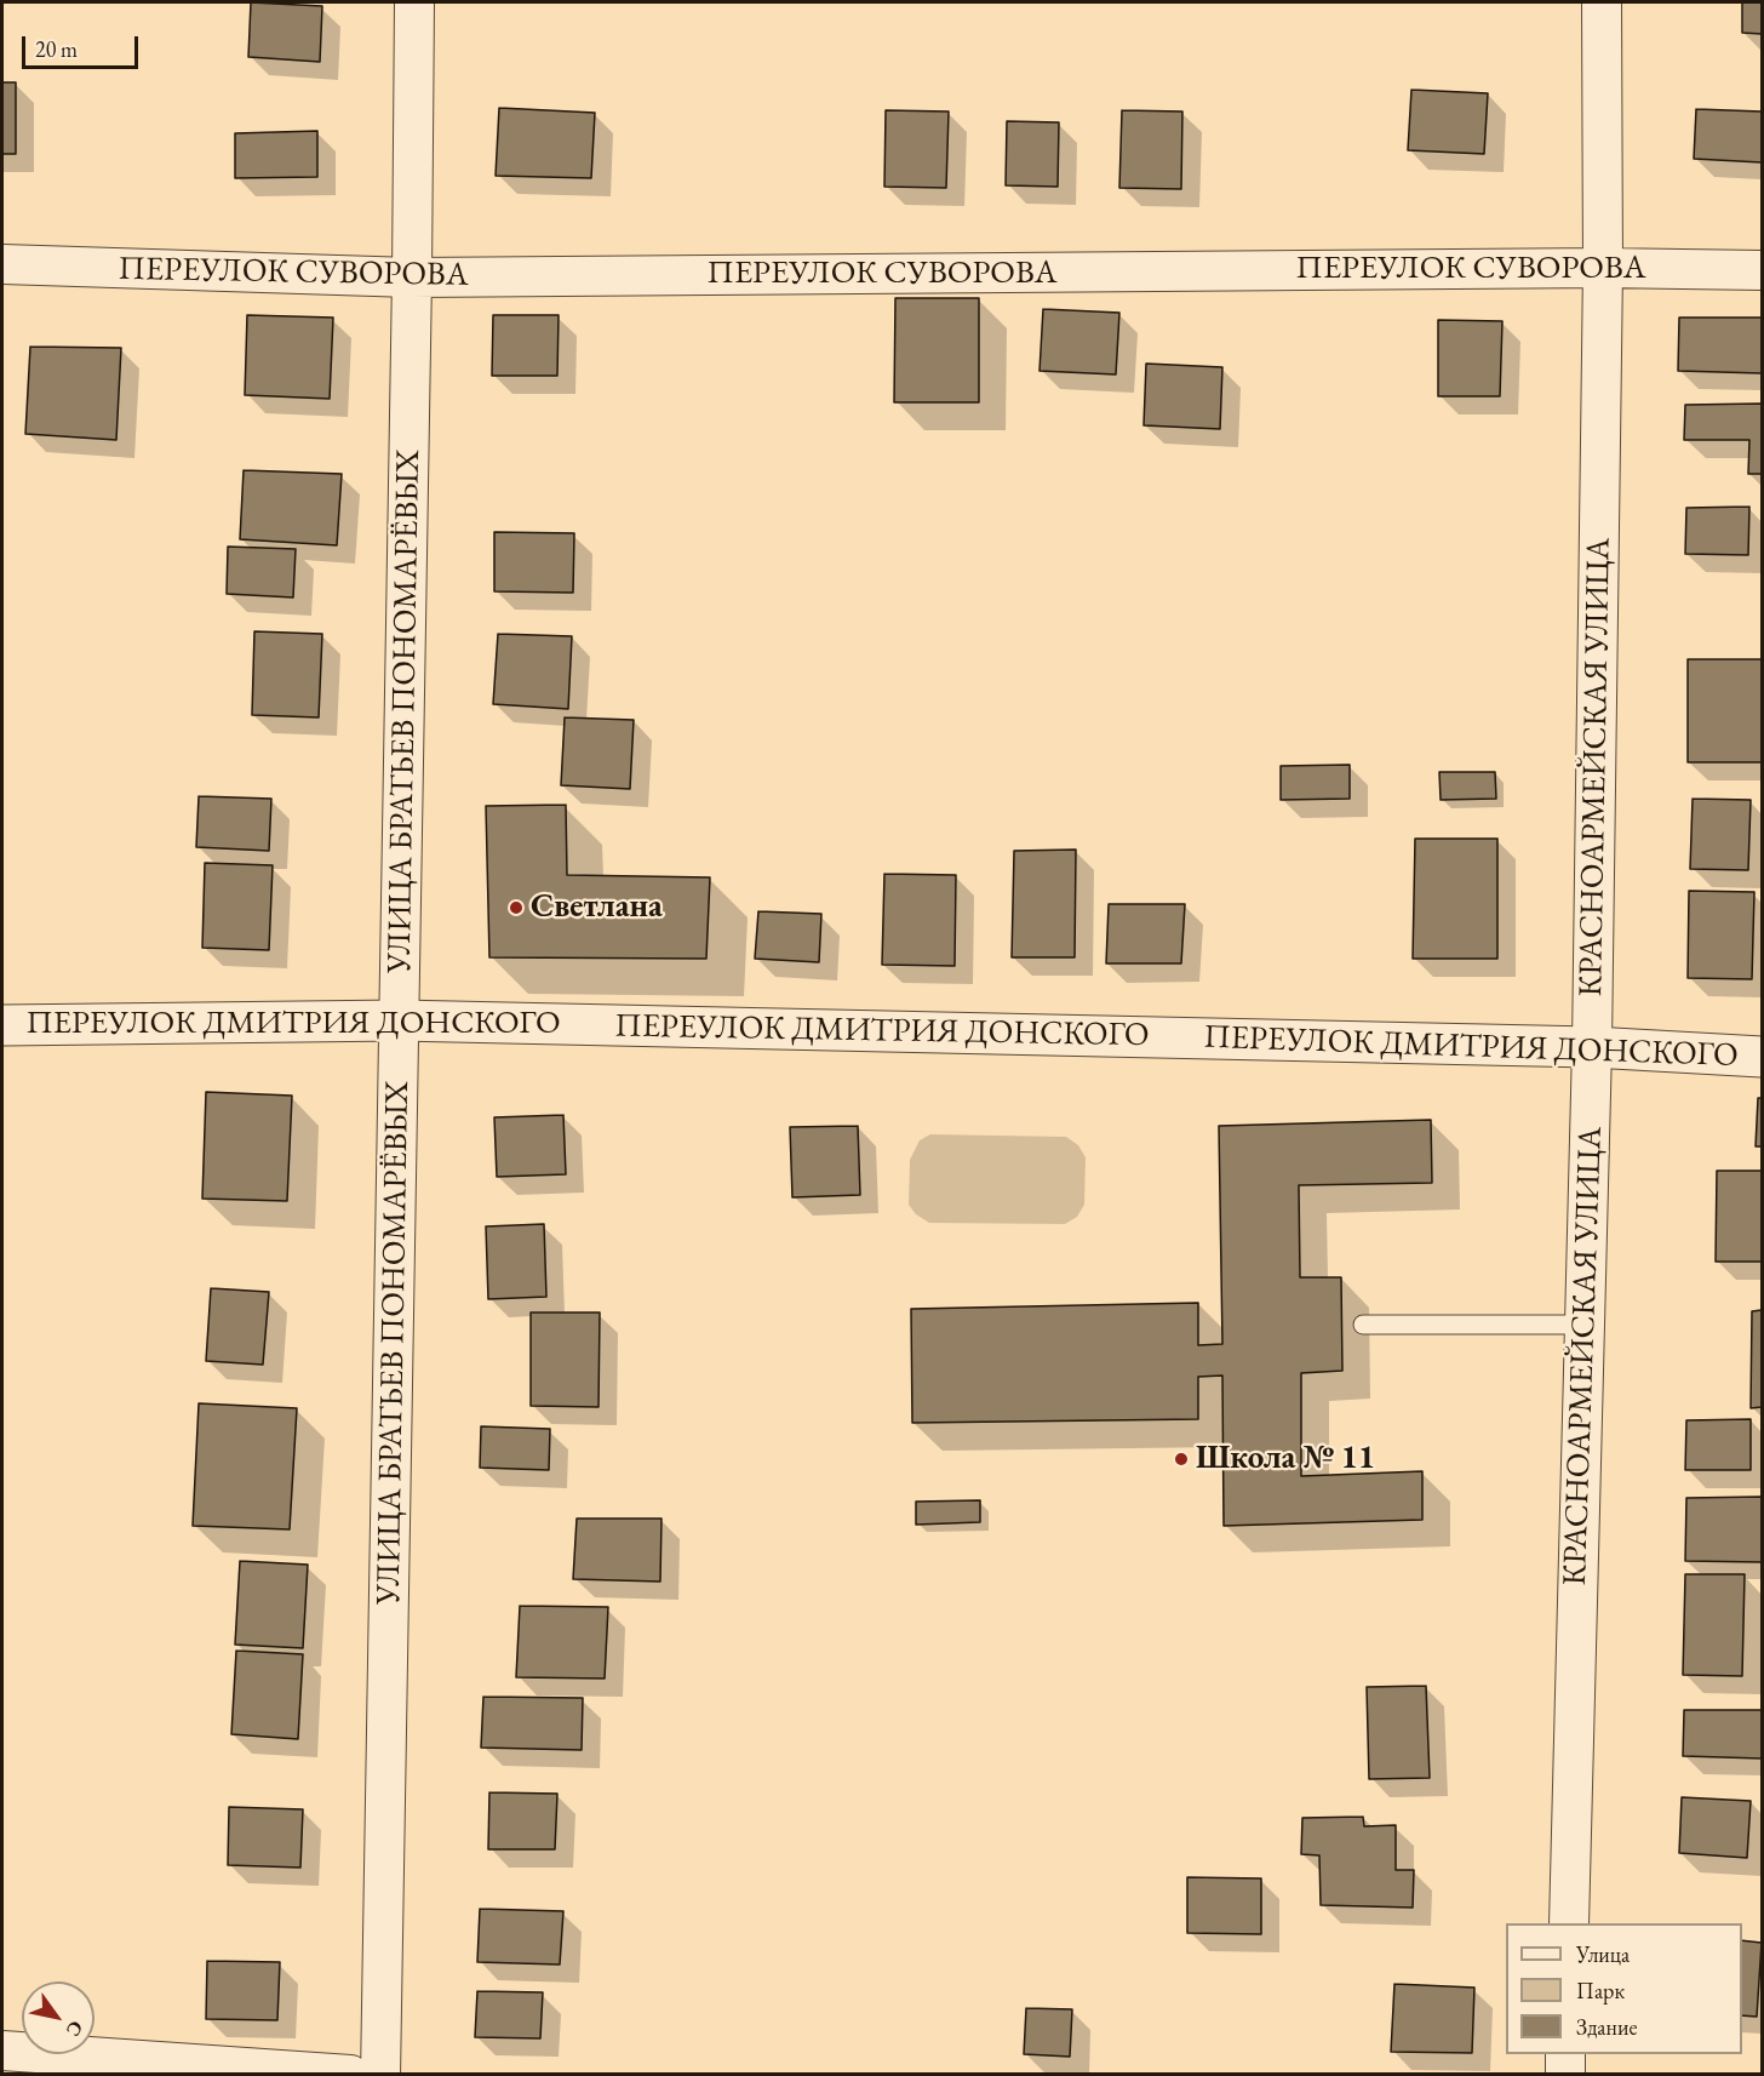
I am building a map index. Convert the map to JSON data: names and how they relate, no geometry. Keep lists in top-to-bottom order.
{
  "streets": {
    "street": [
      "ПЕРЕУЛОК СУВОРОВА",
      "УЛИЦА БРАТЬЕВ ПОНОМАРЁВЫХ",
      "КРАСНОАРМЕЙСКАЯ УЛИЦА",
      "ПЕРЕУЛОК ДМИТРИЯ ДОНСКОГО"
    ]
  },
  "crossings": [
    ["ПЕРЕУЛОК СУВОРОВА", "УЛИЦА БРАТЬЕВ ПОНОМАРЁВЫХ"],
    ["ПЕРЕУЛОК СУВОРОВА", "КРАСНОАРМЕЙСКАЯ УЛИЦА"],
    ["УЛИЦА БРАТЬЕВ ПОНОМАРЁВЫХ", "ПЕРЕУЛОК ДМИТРИЯ ДОНСКОГО"],
    ["КРАСНОАРМЕЙСКАЯ УЛИЦА", "ПЕРЕУЛОК ДМИТРИЯ ДОНСКОГО"]
  ],
  "places": ["Светлана", "Школа № 11"],
  "legend": ["Улица", "Парк", "Здание"],
  "scale_bar": "20 m",
  "north": "bottom right"
}
